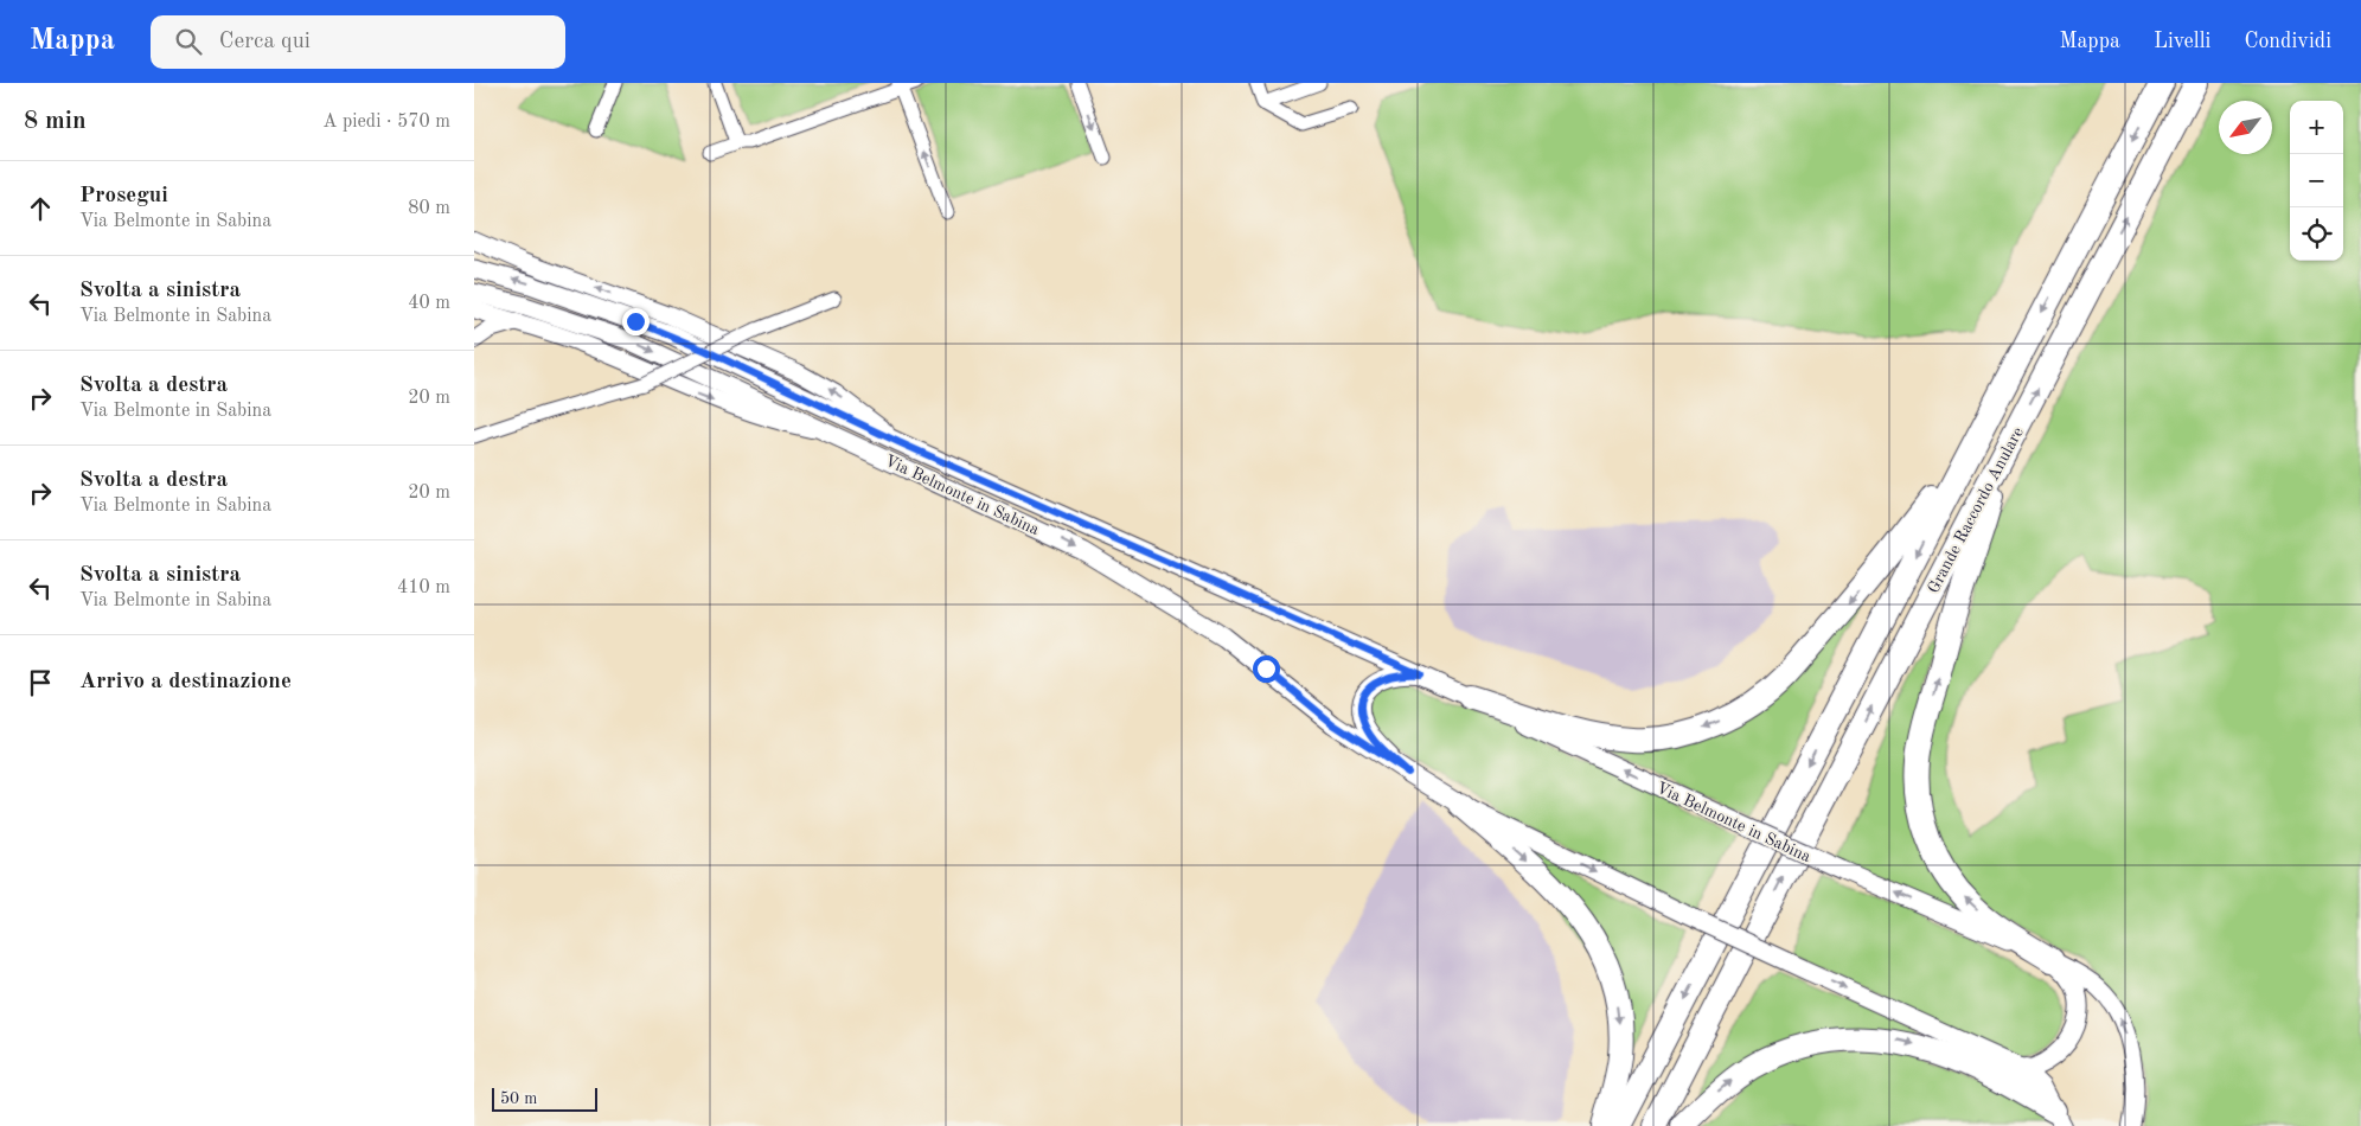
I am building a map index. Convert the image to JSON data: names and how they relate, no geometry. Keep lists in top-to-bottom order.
{
  "streets": {
    "highway": ["Grande Raccordo Anulare"],
    "main road": ["Via Belmonte in Sabina"]
  },
  "scale_bar": "50 m",
  "north": "bottom left",
  "page": {
    "header": "Mappa",
    "search": "Cerca qui",
    "nav": ["Mappa", "Livelli", "Condividi"],
    "heading": ["8 min", "A piedi · 570 m"],
    "map_buttons": ["+", "−"],
    "list": [
      ["Prosegui", "Via Belmonte in Sabina", "80 m"],
      ["Svolta a sinistra", "Via Belmonte in Sabina", "40 m"],
      ["Svolta a destra", "Via Belmonte in Sabina", "20 m"],
      ["Svolta a destra", "Via Belmonte in Sabina", "20 m"],
      ["Svolta a sinistra", "Via Belmonte in Sabina", "410 m"],
      "Arrivo a destinazione"
    ],
    "scale": "50 m"
  }
}
